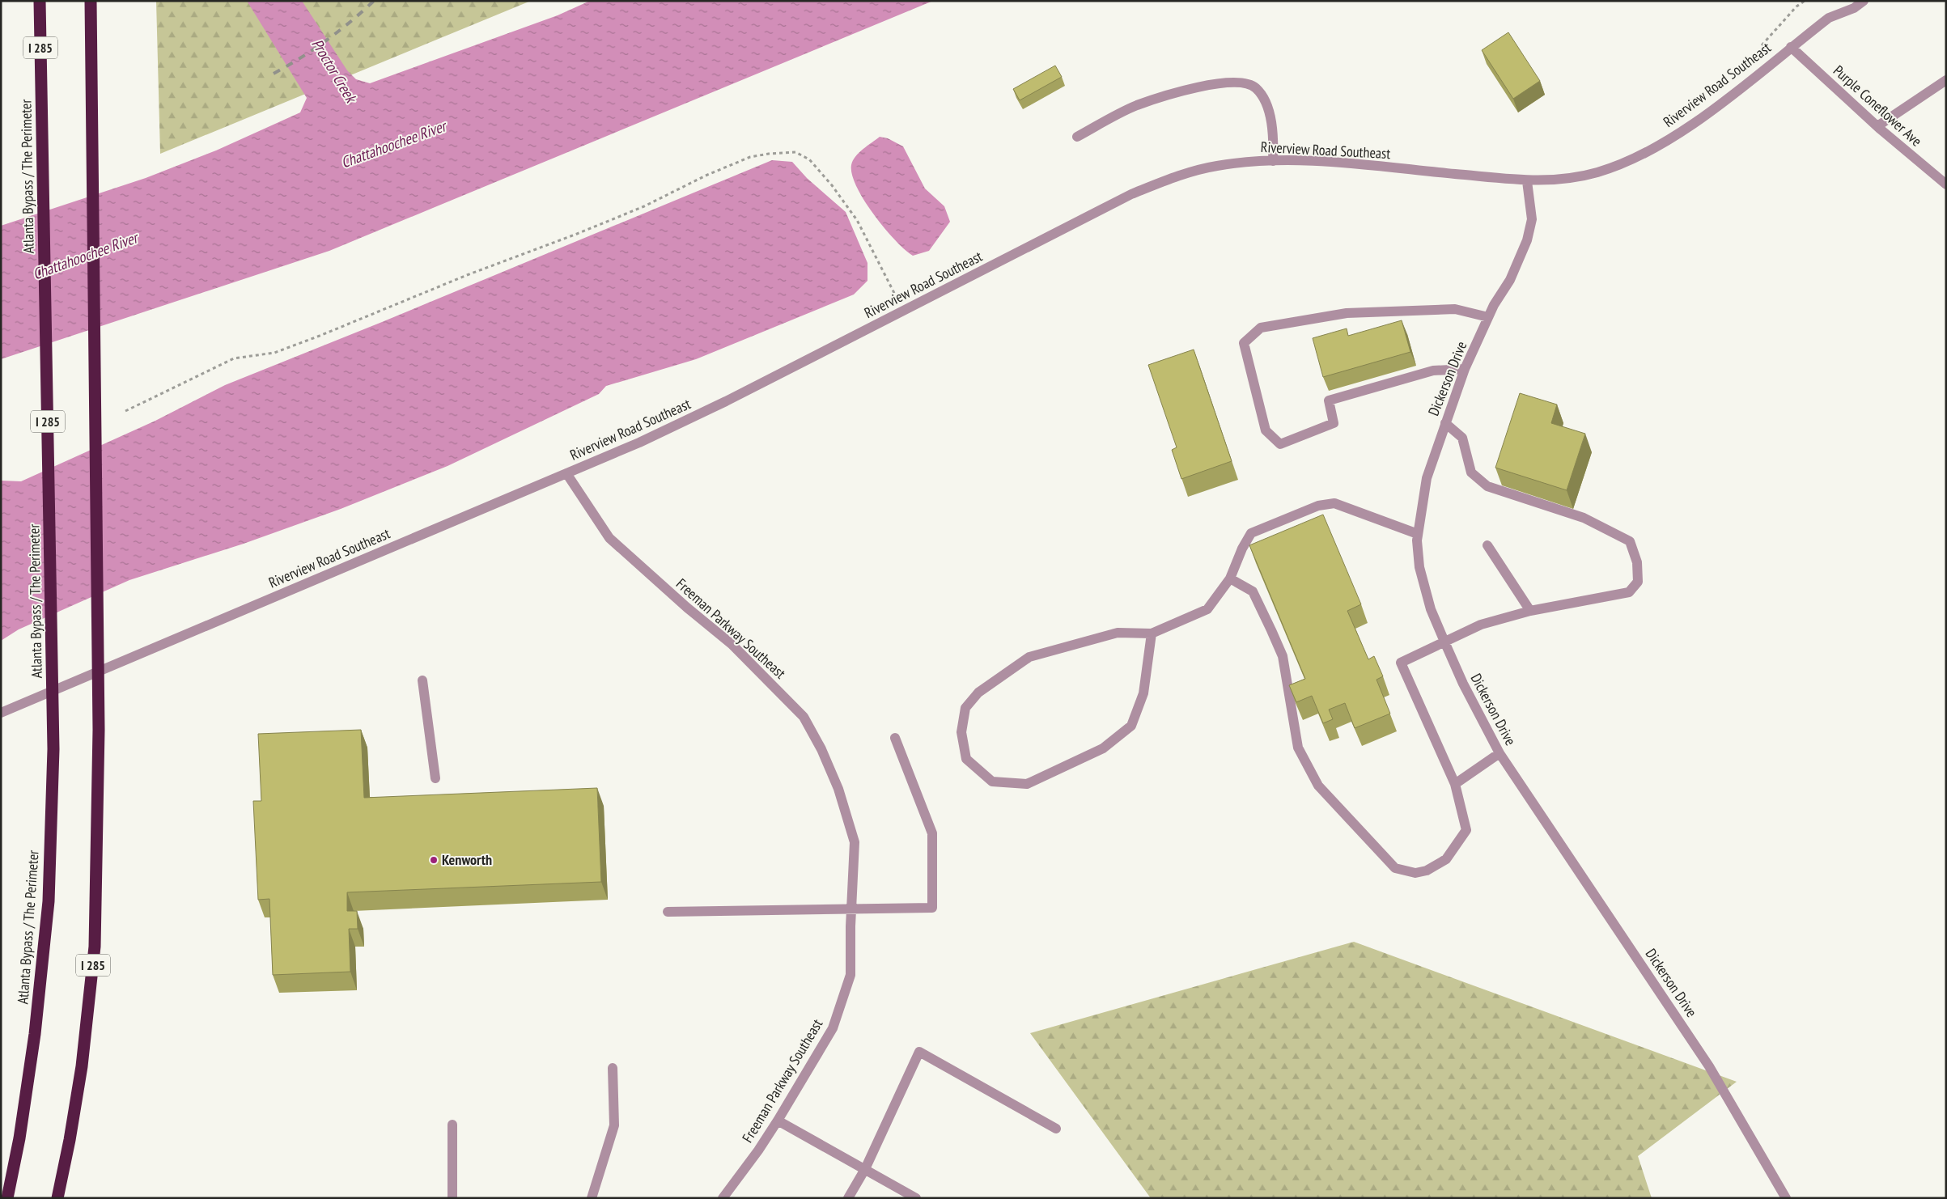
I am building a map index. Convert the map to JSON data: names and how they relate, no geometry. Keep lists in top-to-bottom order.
{
  "streets": {
    "highway": ["I 285", "Atlanta Bypass / The Perimeter"],
    "street": [
      "Riverview Road Southeast",
      "Purple Coneflower Ave",
      "Dickerson Drive",
      "Freeman Parkway Southeast"
    ]
  },
  "crossings": [
    ["Riverview Road Southeast", "Purple Coneflower Ave"],
    ["Riverview Road Southeast", "Dickerson Drive"],
    ["Riverview Road Southeast", "Freeman Parkway Southeast"]
  ],
  "water": ["Proctor Creek", "Chattahoochee River"],
  "places": ["Kenworth"]
}
